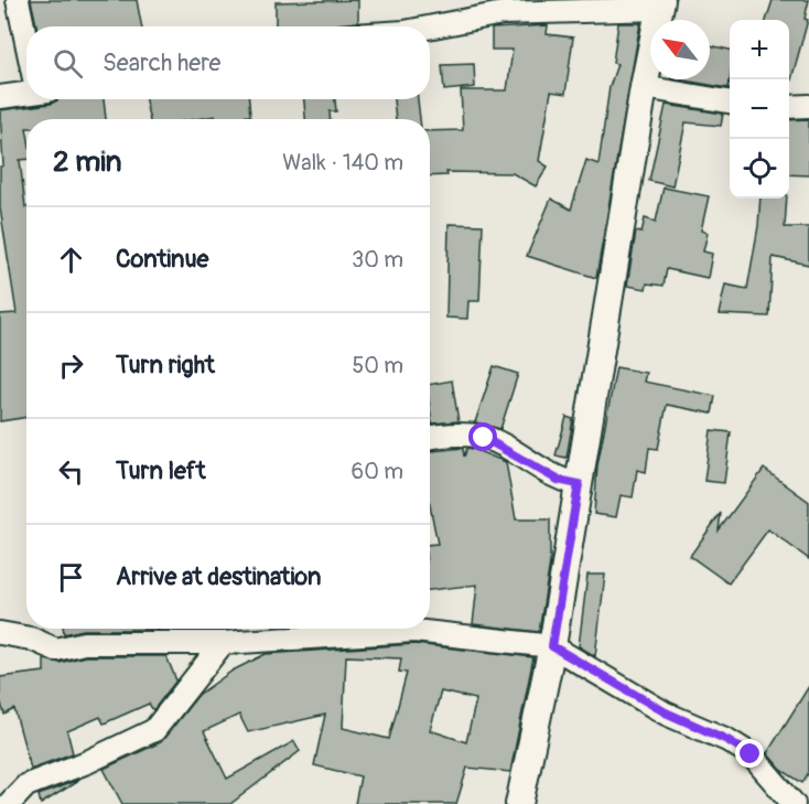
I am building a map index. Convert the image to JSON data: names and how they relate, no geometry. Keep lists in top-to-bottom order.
{
  "north": "top left",
  "page": {
    "map_buttons": ["+", "−"],
    "search": "Search here",
    "heading": ["2 min", "Walk · 140 m"],
    "list": [
      ["Continue", "30 m"],
      ["Turn right", "50 m"],
      ["Turn left", "60 m"],
      "Arrive at destination"
    ]
  }
}
